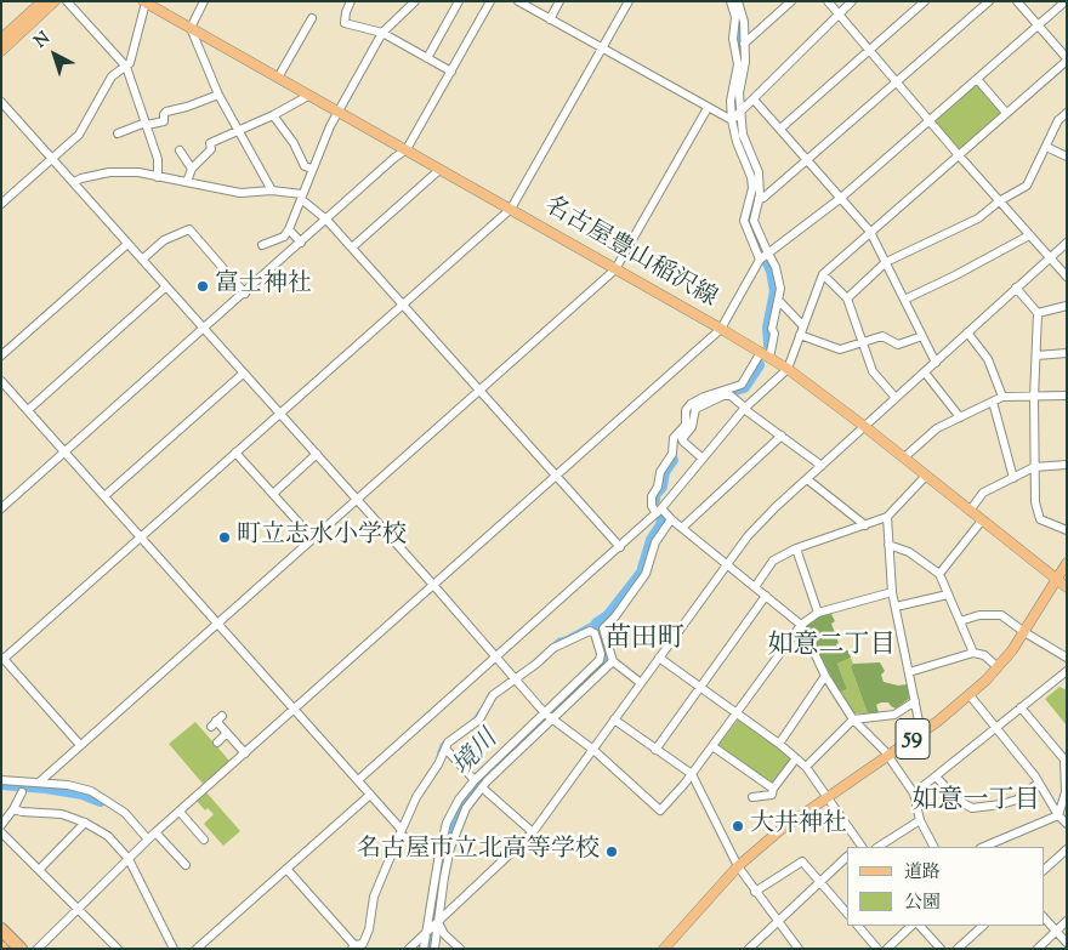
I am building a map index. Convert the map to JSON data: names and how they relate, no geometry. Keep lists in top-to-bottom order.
{
  "streets": {
    "main road": ["名古屋豊山稲沢線", "59"]
  },
  "crossings": [
    ["名古屋豊山稲沢線", "59"]
  ],
  "districts": ["苗田町", "如意二丁目", "如意一丁目"],
  "water": ["境川"],
  "places": [
    "富士神社",
    "町立志水小学校",
    "大井神社",
    "名古屋市立北高等学校"
  ],
  "legend": ["道路", "公園"],
  "north": "top left"
}
